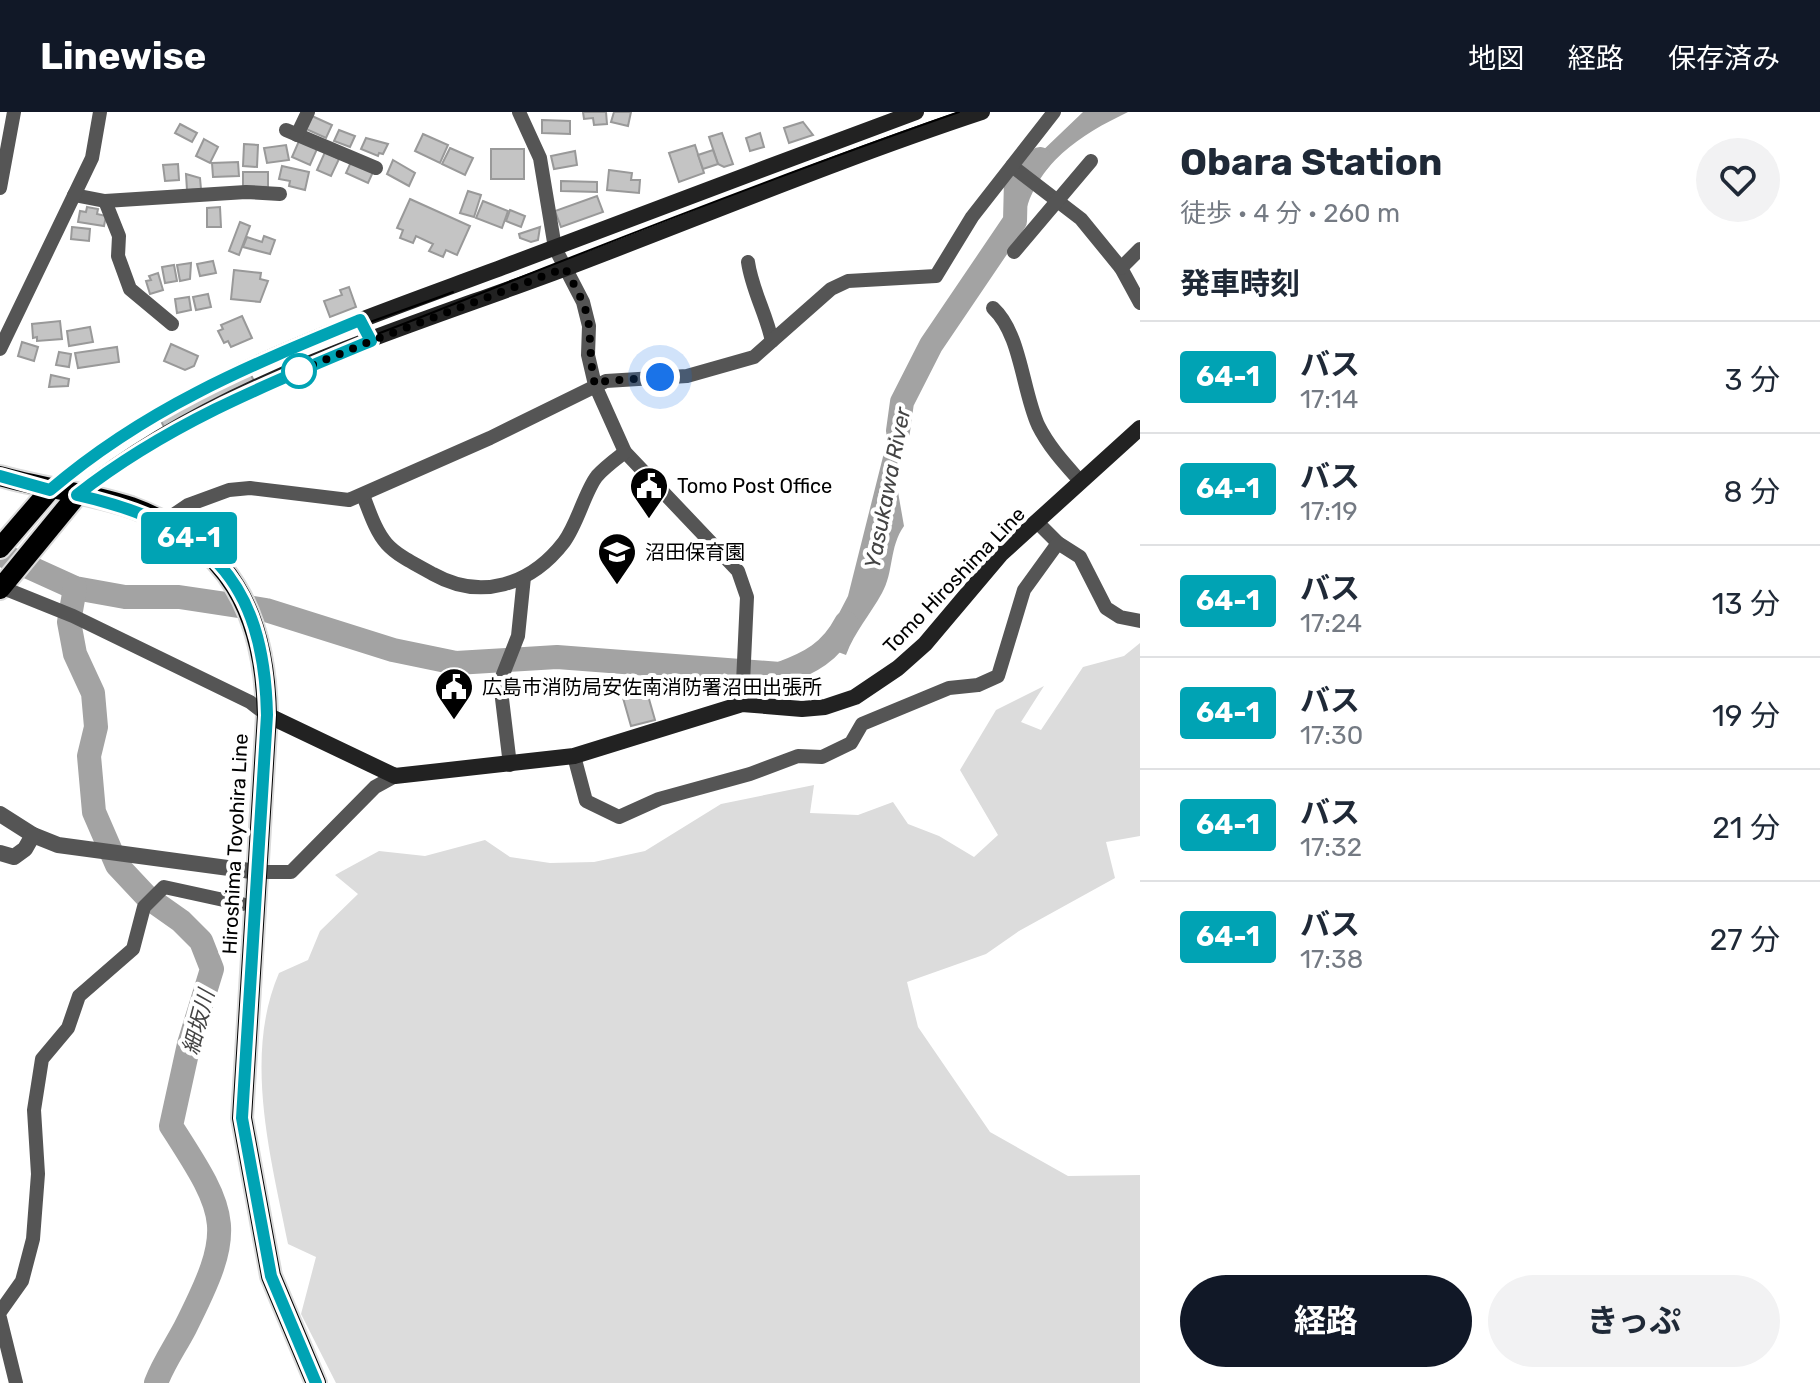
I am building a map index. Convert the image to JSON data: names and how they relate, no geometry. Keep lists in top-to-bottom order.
{
  "streets": {
    "main road": ["Tomo Hiroshima Line", "Hiroshima Toyohira Line"]
  },
  "water": ["Yasukawa River", "細坂川"],
  "places": {
    "public building": ["Tomo Post Office", "広島市消防局安佐南消防署沼田出張所"],
    "school or university": ["沼田保育園"]
  },
  "lines": ["bus line 64-1"],
  "page": {
    "header": "Linewise",
    "nav": ["地図", "経路", "保存済み"],
    "on_map": "64-1",
    "heading": [
      ["Obara Station", "徒歩 · 4 分 · 260 m"],
      "発車時刻"
    ],
    "list": [
      {
        "mark": "64-1",
        "name": "バス",
        "note": "17:14",
        "value": "3 分"
      },
      {
        "mark": "64-1",
        "name": "バス",
        "note": "17:19",
        "value": "8 分"
      },
      {
        "mark": "64-1",
        "name": "バス",
        "note": "17:24",
        "value": "13 分"
      },
      {
        "mark": "64-1",
        "name": "バス",
        "note": "17:30",
        "value": "19 分"
      },
      {
        "mark": "64-1",
        "name": "バス",
        "note": "17:32",
        "value": "21 分"
      },
      {
        "mark": "64-1",
        "name": "バス",
        "note": "17:38",
        "value": "27 分"
      }
    ],
    "buttons": ["経路", "きっぷ"]
  }
}
